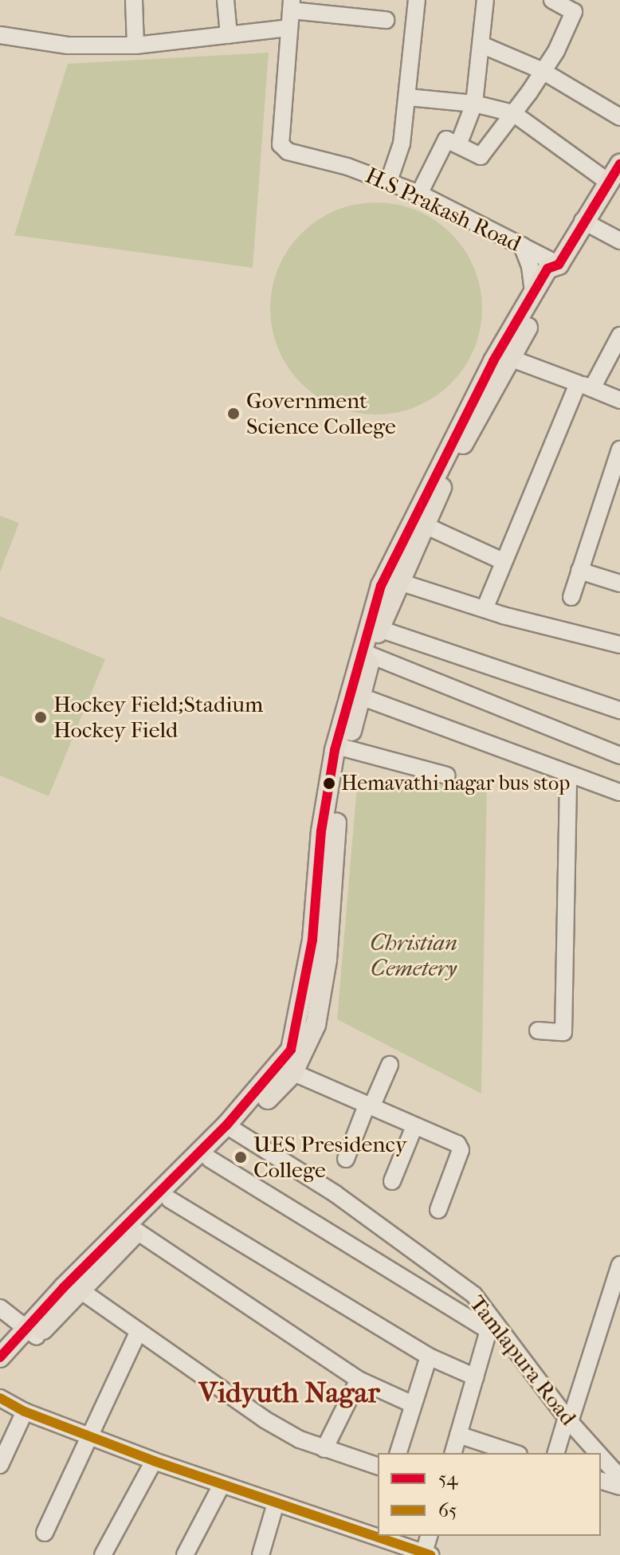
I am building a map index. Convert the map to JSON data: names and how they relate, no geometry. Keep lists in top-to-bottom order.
{
  "streets": {
    "street": ["H.S Prakash Road", "Tamlapura Road"]
  },
  "districts": ["Vidyuth Nagar"],
  "parks": ["Christian Cemetery"],
  "places": [
    "Government Science College",
    "Hockey Field;Stadium Hockey Field",
    "Hemavathi nagar bus stop",
    "UES Presidency College"
  ],
  "lines": ["transit line 54", "transit line 65"],
  "legend": ["54", "65"]
}
